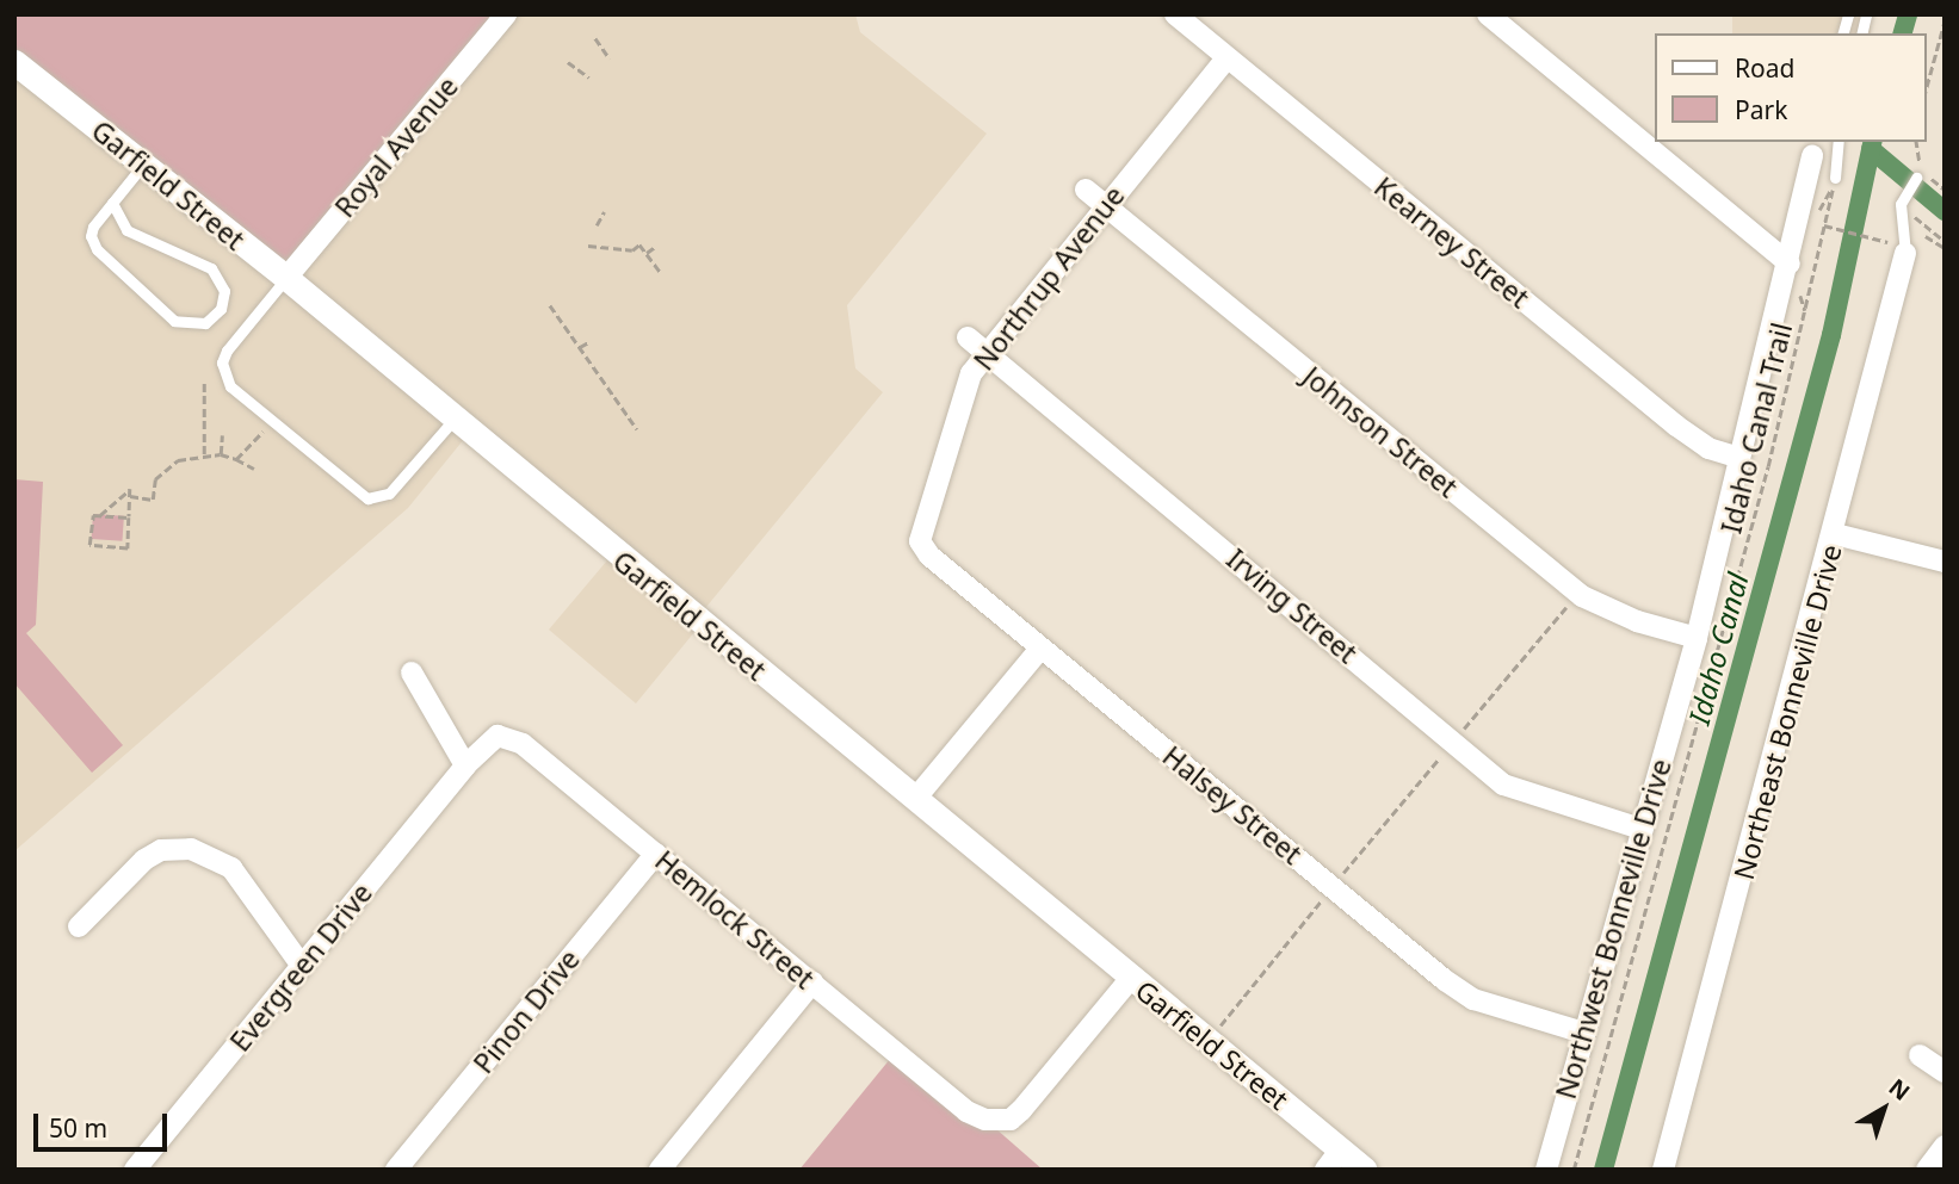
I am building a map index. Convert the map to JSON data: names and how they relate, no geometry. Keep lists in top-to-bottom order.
{
  "streets": {
    "street": [
      "Royal Avenue",
      "Garfield Street",
      "Kearney Street",
      "Northrup Avenue",
      "Johnson Street",
      "Irving Street",
      "Northeast Bonneville Drive",
      "Halsey Street",
      "Hemlock Street",
      "Northwest Bonneville Drive",
      "Evergreen Drive",
      "Pinon Drive"
    ],
    "path": ["Idaho Canal Trail"]
  },
  "crossings": [
    ["Royal Avenue", "Garfield Street"],
    ["Garfield Street", "Hemlock Street"],
    ["Kearney Street", "Northrup Avenue"],
    ["Kearney Street", "Northwest Bonneville Drive"],
    ["Northrup Avenue", "Johnson Street"],
    ["Northrup Avenue", "Irving Street"],
    ["Northrup Avenue", "Halsey Street"],
    ["Johnson Street", "Northwest Bonneville Drive"],
    ["Irving Street", "Northwest Bonneville Drive"],
    ["Halsey Street", "Northwest Bonneville Drive"],
    ["Hemlock Street", "Evergreen Drive"],
    ["Hemlock Street", "Pinon Drive"]
  ],
  "water": ["Idaho Canal"],
  "legend": ["Road", "Park"],
  "scale_bar": "50 m",
  "north": "top right"
}
